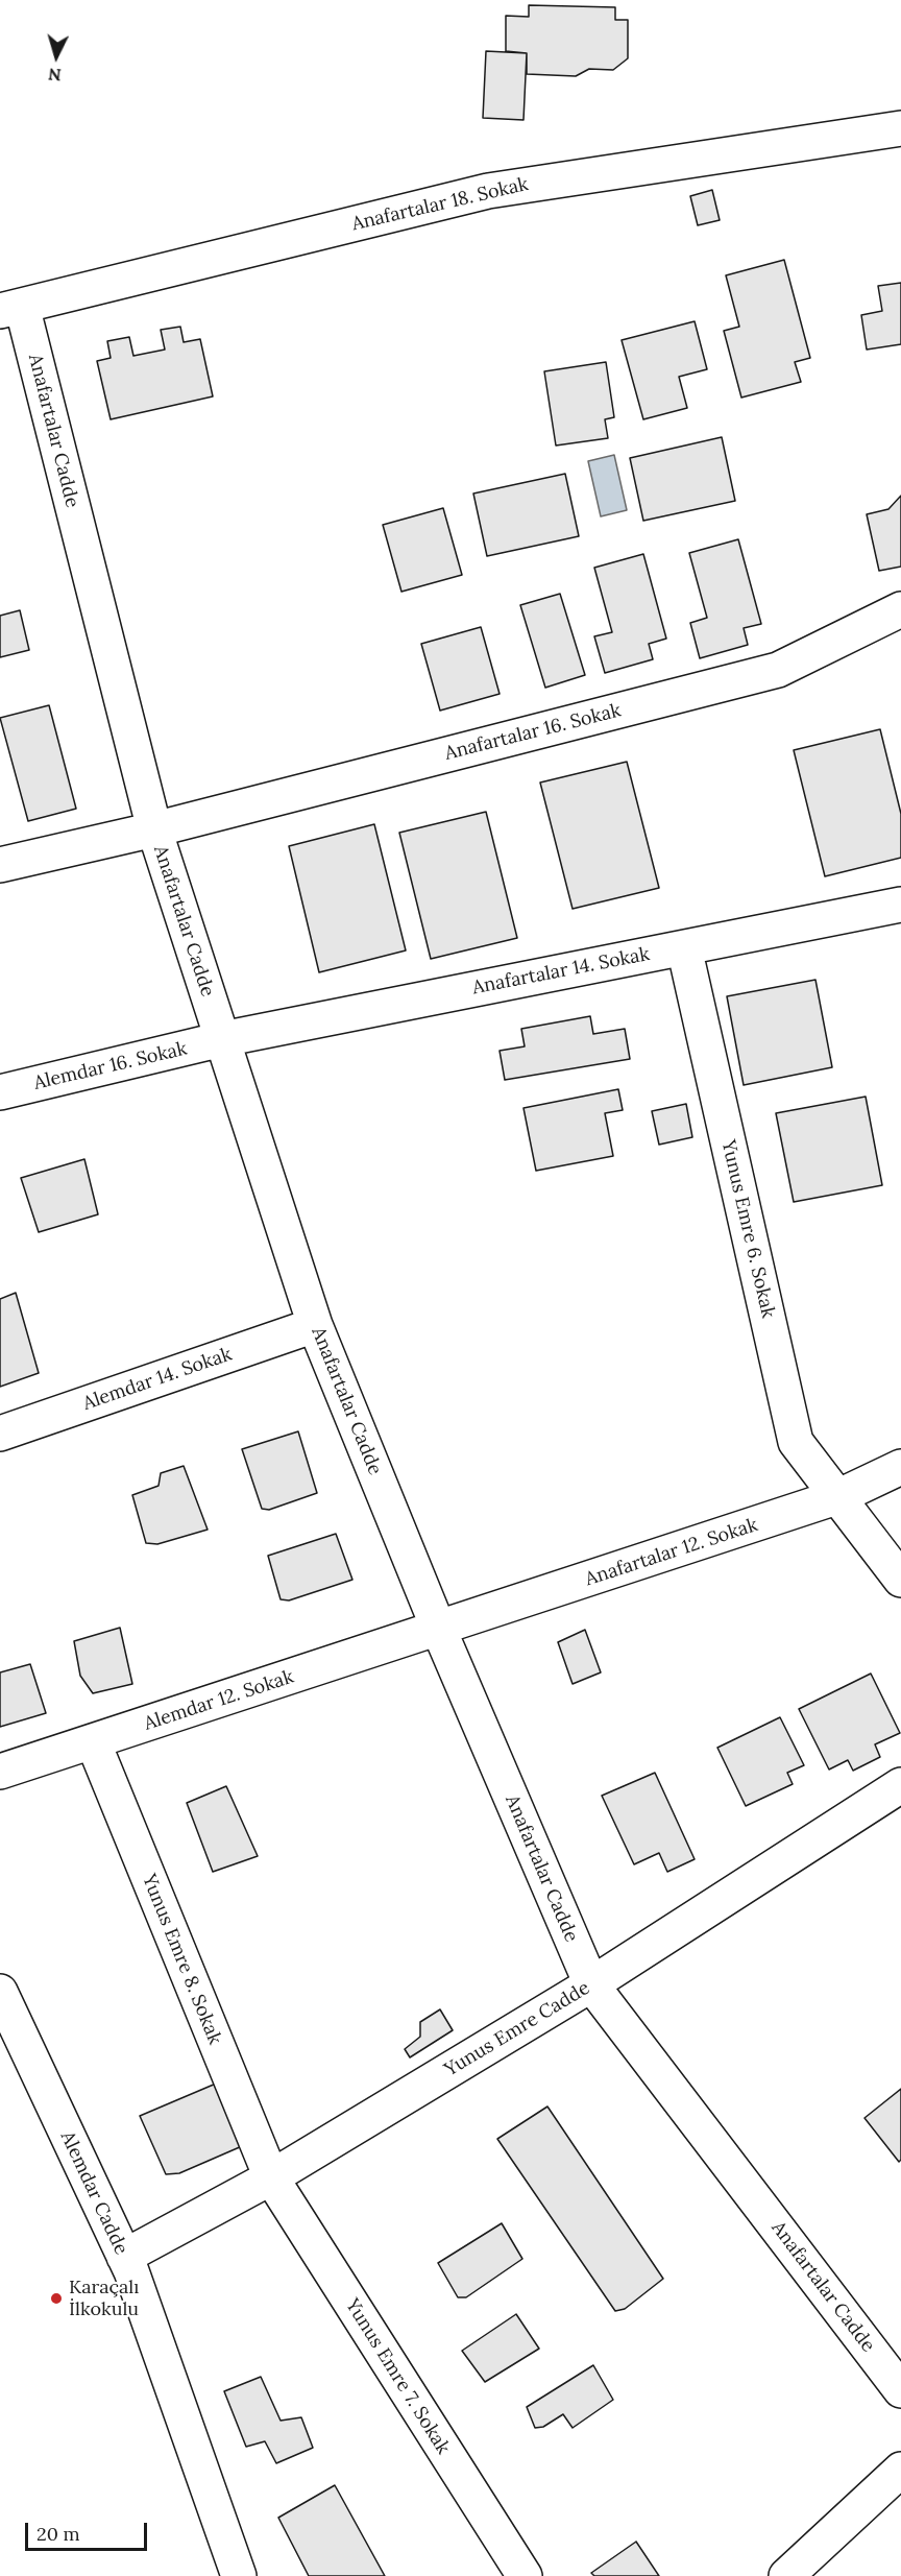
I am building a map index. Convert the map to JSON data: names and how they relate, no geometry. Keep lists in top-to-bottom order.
{
  "streets": {
    "street": [
      "Anafartalar 18. Sokak",
      "Anafartalar Cadde",
      "Anafartalar 16. Sokak",
      "Anafartalar 14. Sokak",
      "Alemdar 16. Sokak",
      "Yunus Emre 6. Sokak",
      "Alemdar 14. Sokak",
      "Anafartalar 12. Sokak",
      "Alemdar 12. Sokak",
      "Yunus Emre 8. Sokak",
      "Yunus Emre Cadde",
      "Alemdar Cadde",
      "Yunus Emre 7. Sokak"
    ]
  },
  "crossings": [
    ["Anafartalar 18. Sokak", "Anafartalar Cadde"],
    ["Anafartalar Cadde", "Anafartalar 16. Sokak"],
    ["Anafartalar Cadde", "Anafartalar 14. Sokak"],
    ["Anafartalar Cadde", "Alemdar 16. Sokak"],
    ["Anafartalar Cadde", "Alemdar 14. Sokak"],
    ["Anafartalar Cadde", "Anafartalar 12. Sokak"],
    ["Anafartalar Cadde", "Alemdar 12. Sokak"],
    ["Anafartalar Cadde", "Yunus Emre Cadde"],
    ["Anafartalar 14. Sokak", "Alemdar 16. Sokak"],
    ["Anafartalar 14. Sokak", "Yunus Emre 6. Sokak"],
    ["Yunus Emre 6. Sokak", "Anafartalar 12. Sokak"],
    ["Anafartalar 12. Sokak", "Alemdar 12. Sokak"],
    ["Alemdar 12. Sokak", "Yunus Emre 8. Sokak"],
    ["Yunus Emre 8. Sokak", "Yunus Emre Cadde"],
    ["Yunus Emre 8. Sokak", "Yunus Emre 7. Sokak"],
    ["Yunus Emre Cadde", "Alemdar Cadde"],
    ["Yunus Emre Cadde", "Yunus Emre 7. Sokak"]
  ],
  "places": ["Karaçalı İlkokulu"],
  "scale_bar": "20 m",
  "north": "bottom"
}
